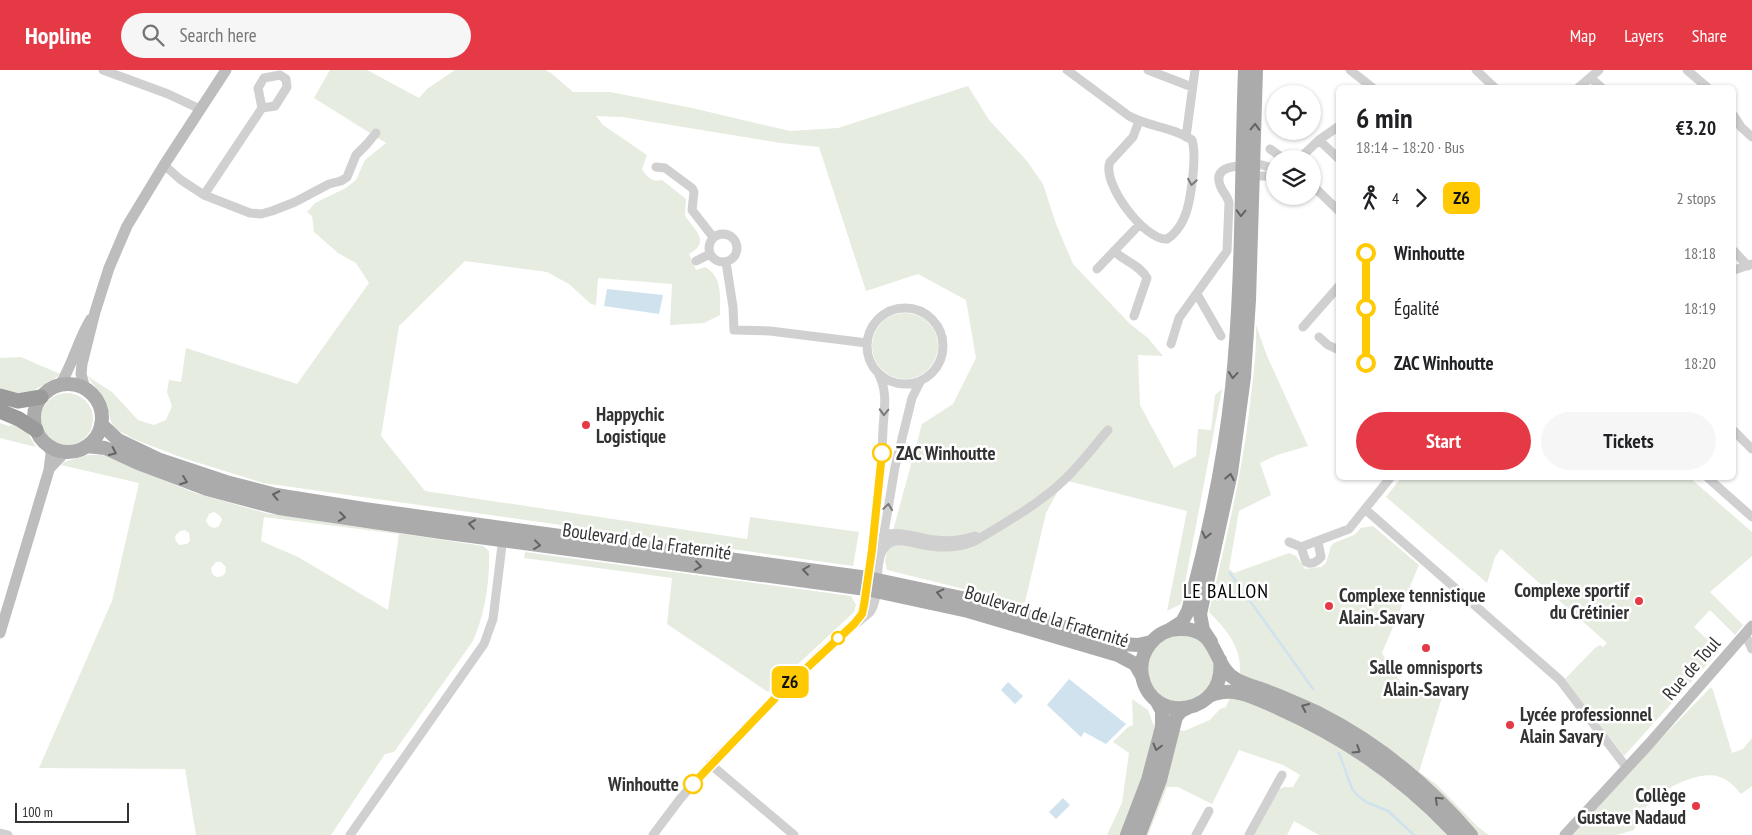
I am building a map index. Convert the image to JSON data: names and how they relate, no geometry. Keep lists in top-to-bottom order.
{
  "streets": {
    "main road": ["Boulevard de la Fraternité"],
    "street": ["Rue de Toul"]
  },
  "districts": ["LE BALLON"],
  "places": [
    "Happychic Logistique",
    "ZAC Winhoutte",
    "Complexe sportif du Crétinier",
    "Complexe tennistique Alain-Savary",
    "Salle omnisports Alain-Savary",
    "Lycée professionnel Alain Savary",
    "Winhoutte",
    "Collège Gustave Nadaud"
  ],
  "lines": ["bus line Z6"],
  "scale_bar": "100 m",
  "page": {
    "header": "Hopline",
    "search": "Search here",
    "nav": ["Map", "Layers", "Share"],
    "on_map": "Z6",
    "heading": ["6 min", "18:14 – 18:20 · Bus", "€3.20"],
    "legs": ["4", "Z6", "2 stops"],
    "list": [
      {
        "name": "Winhoutte",
        "value": "18:18"
      },
      {
        "name": "Égalité",
        "value": "18:19"
      },
      {
        "name": "ZAC Winhoutte",
        "value": "18:20"
      }
    ],
    "buttons": ["Start", "Tickets"],
    "scale": "100 m"
  }
}
